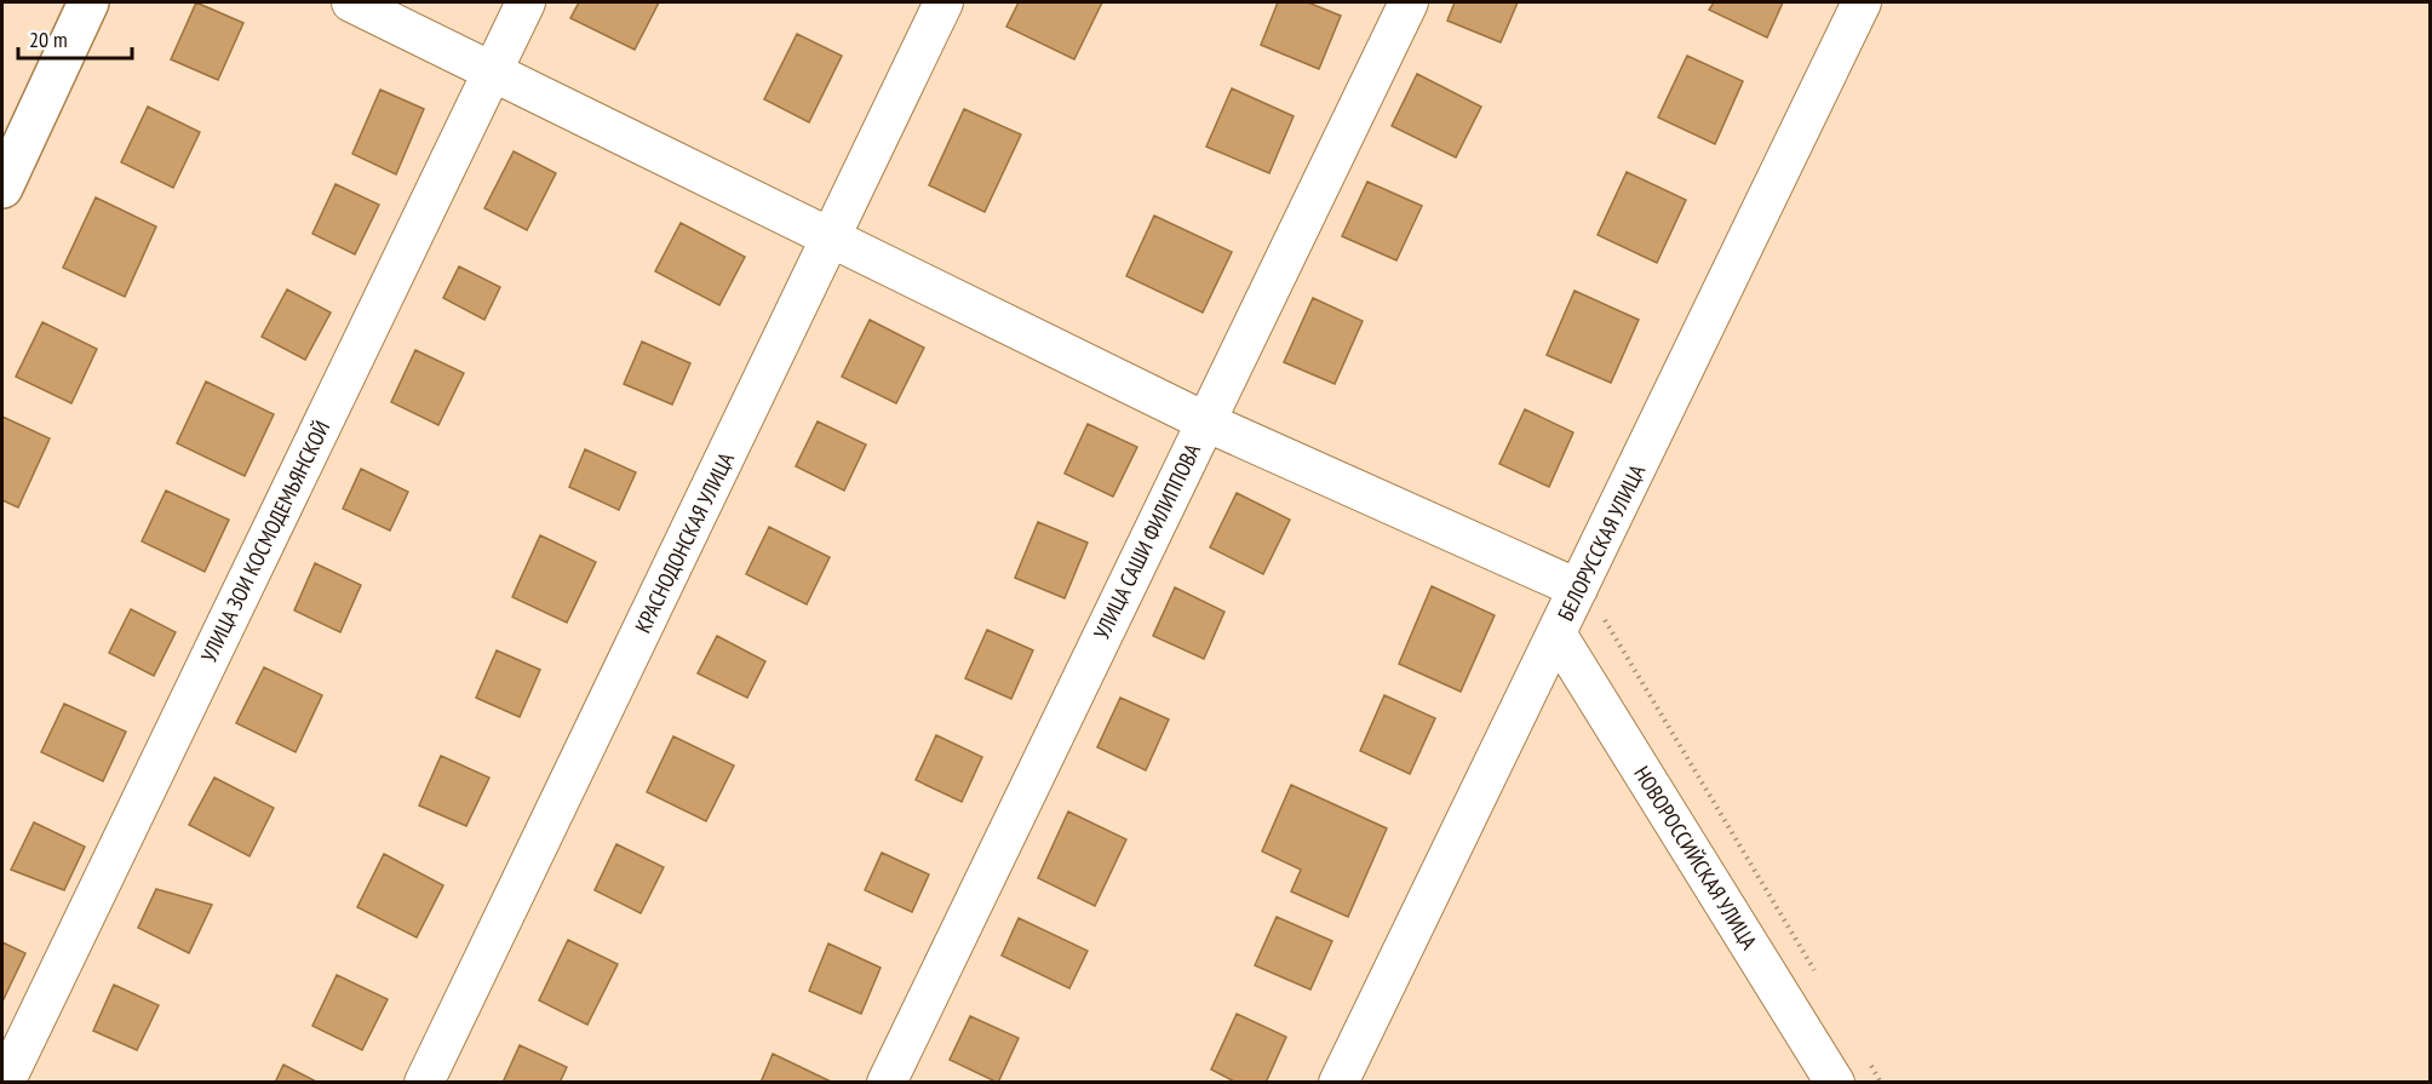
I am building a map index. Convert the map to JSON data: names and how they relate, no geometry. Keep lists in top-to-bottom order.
{
  "streets": {
    "street": [
      "УЛИЦА ЗОИ КОСМОДЕМЬЯНСКОЙ",
      "УЛИЦА САШИ ФИЛИППОВА",
      "КРАСНОДОНСКАЯ УЛИЦА",
      "БЕЛОРУССКАЯ УЛИЦА",
      "НОВОРОССИЙСКАЯ УЛИЦА"
    ]
  },
  "crossings": [
    ["БЕЛОРУССКАЯ УЛИЦА", "НОВОРОССИЙСКАЯ УЛИЦА"]
  ],
  "scale_bar": "20 m"
}
